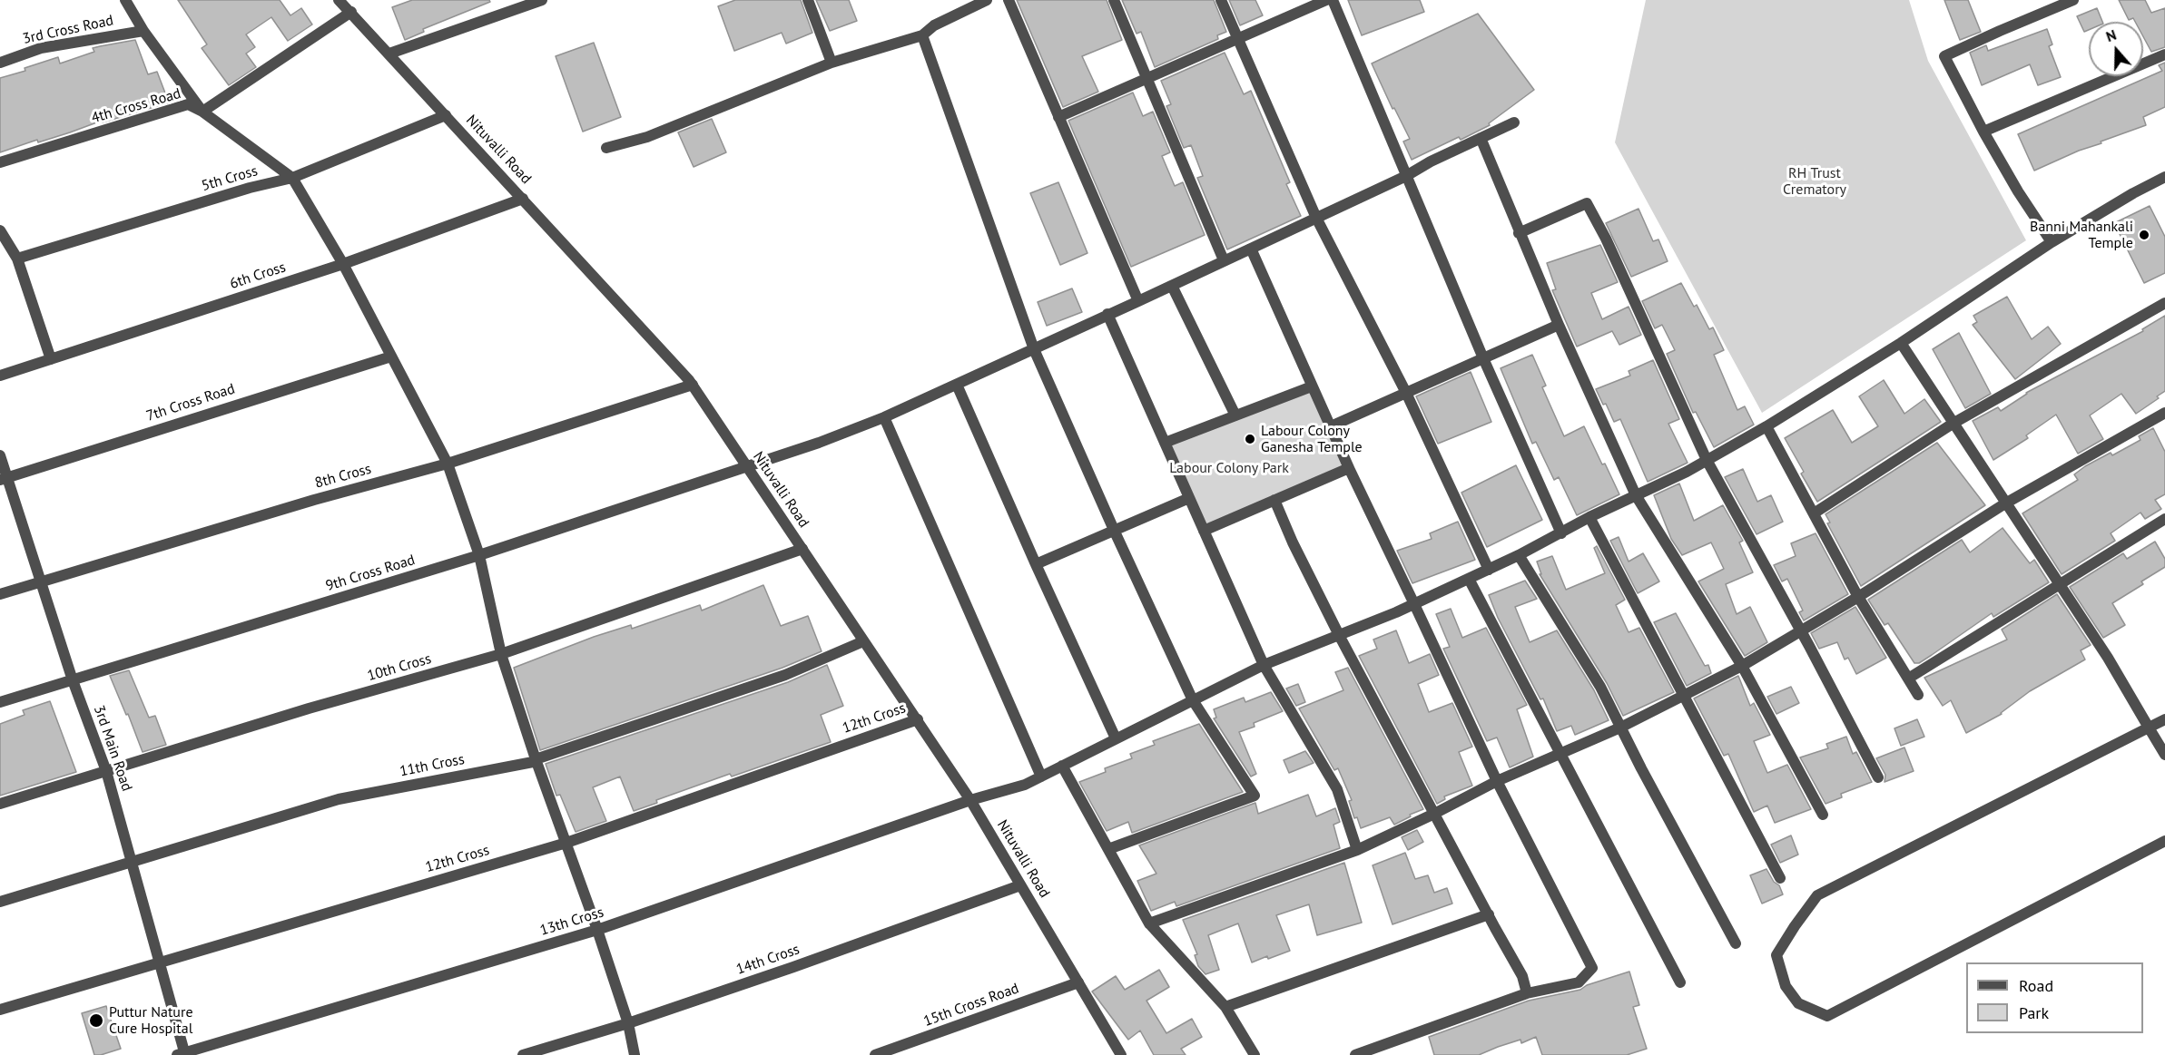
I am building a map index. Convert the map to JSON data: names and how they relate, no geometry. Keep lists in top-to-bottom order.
{
  "streets": {
    "street": [
      "3rd Cross Road",
      "4th Cross Road",
      "Nituvalli Road",
      "5th Cross",
      "6th Cross",
      "7th Cross Road",
      "8th Cross",
      "9th Cross Road",
      "10th Cross",
      "12th Cross",
      "3rd Main Road",
      "11th Cross",
      "13th Cross",
      "14th Cross",
      "15th Cross Road"
    ]
  },
  "crossings": [
    ["4th Cross Road", "Nituvalli Road"],
    ["Nituvalli Road", "5th Cross"],
    ["Nituvalli Road", "6th Cross"],
    ["Nituvalli Road", "8th Cross"],
    ["Nituvalli Road", "9th Cross Road"],
    ["Nituvalli Road", "10th Cross"],
    ["Nituvalli Road", "12th Cross"],
    ["Nituvalli Road", "11th Cross"],
    ["Nituvalli Road", "13th Cross"],
    ["Nituvalli Road", "14th Cross"],
    ["Nituvalli Road", "15th Cross Road"],
    ["7th Cross Road", "3rd Main Road"],
    ["8th Cross", "3rd Main Road"],
    ["9th Cross Road", "3rd Main Road"],
    ["10th Cross", "3rd Main Road"],
    ["12th Cross", "3rd Main Road"],
    ["3rd Main Road", "11th Cross"],
    ["3rd Main Road", "13th Cross"]
  ],
  "parks": ["RH Trust Crematory", "Labour Colony Park"],
  "places": ["Banni Mahankali Temple", "Labour Colony Ganesha Temple", "Puttur Nature Cure Hospital"],
  "legend": ["Road", "Park"],
  "north": "top"
}
